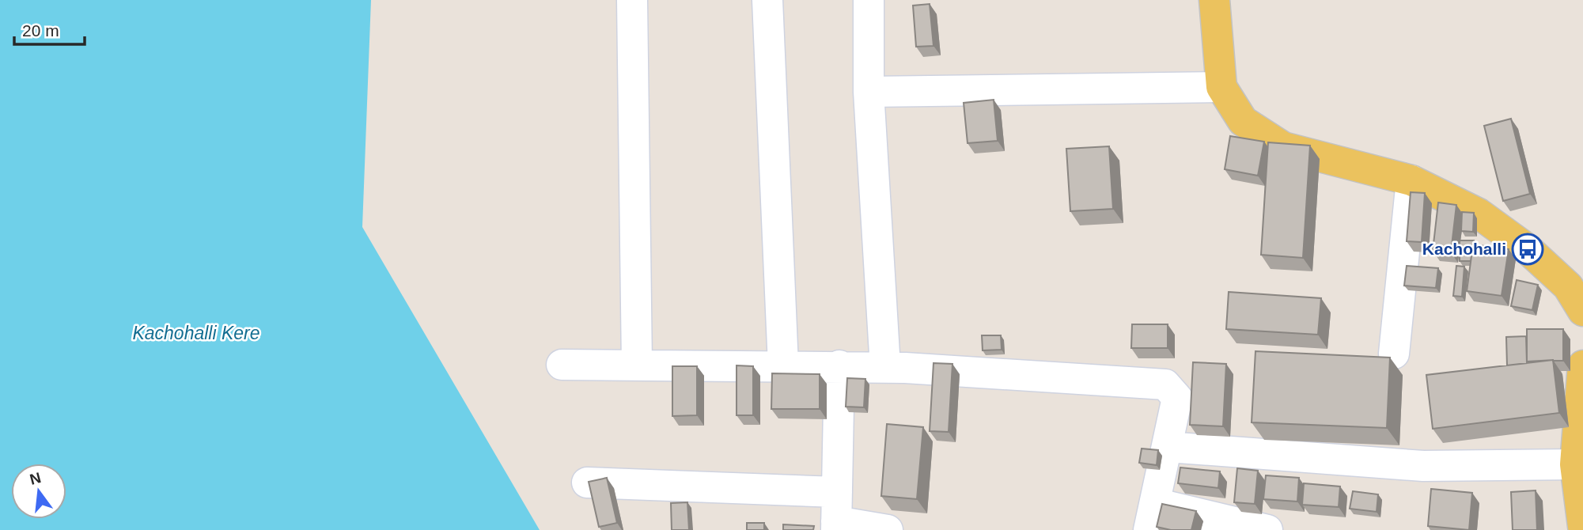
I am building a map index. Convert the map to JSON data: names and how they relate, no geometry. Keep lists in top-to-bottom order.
{
  "water": ["Kachohalli Kere"],
  "places": {
    "bus stop": ["Kachohalli"]
  },
  "scale_bar": "20 m",
  "north": "top"
}
